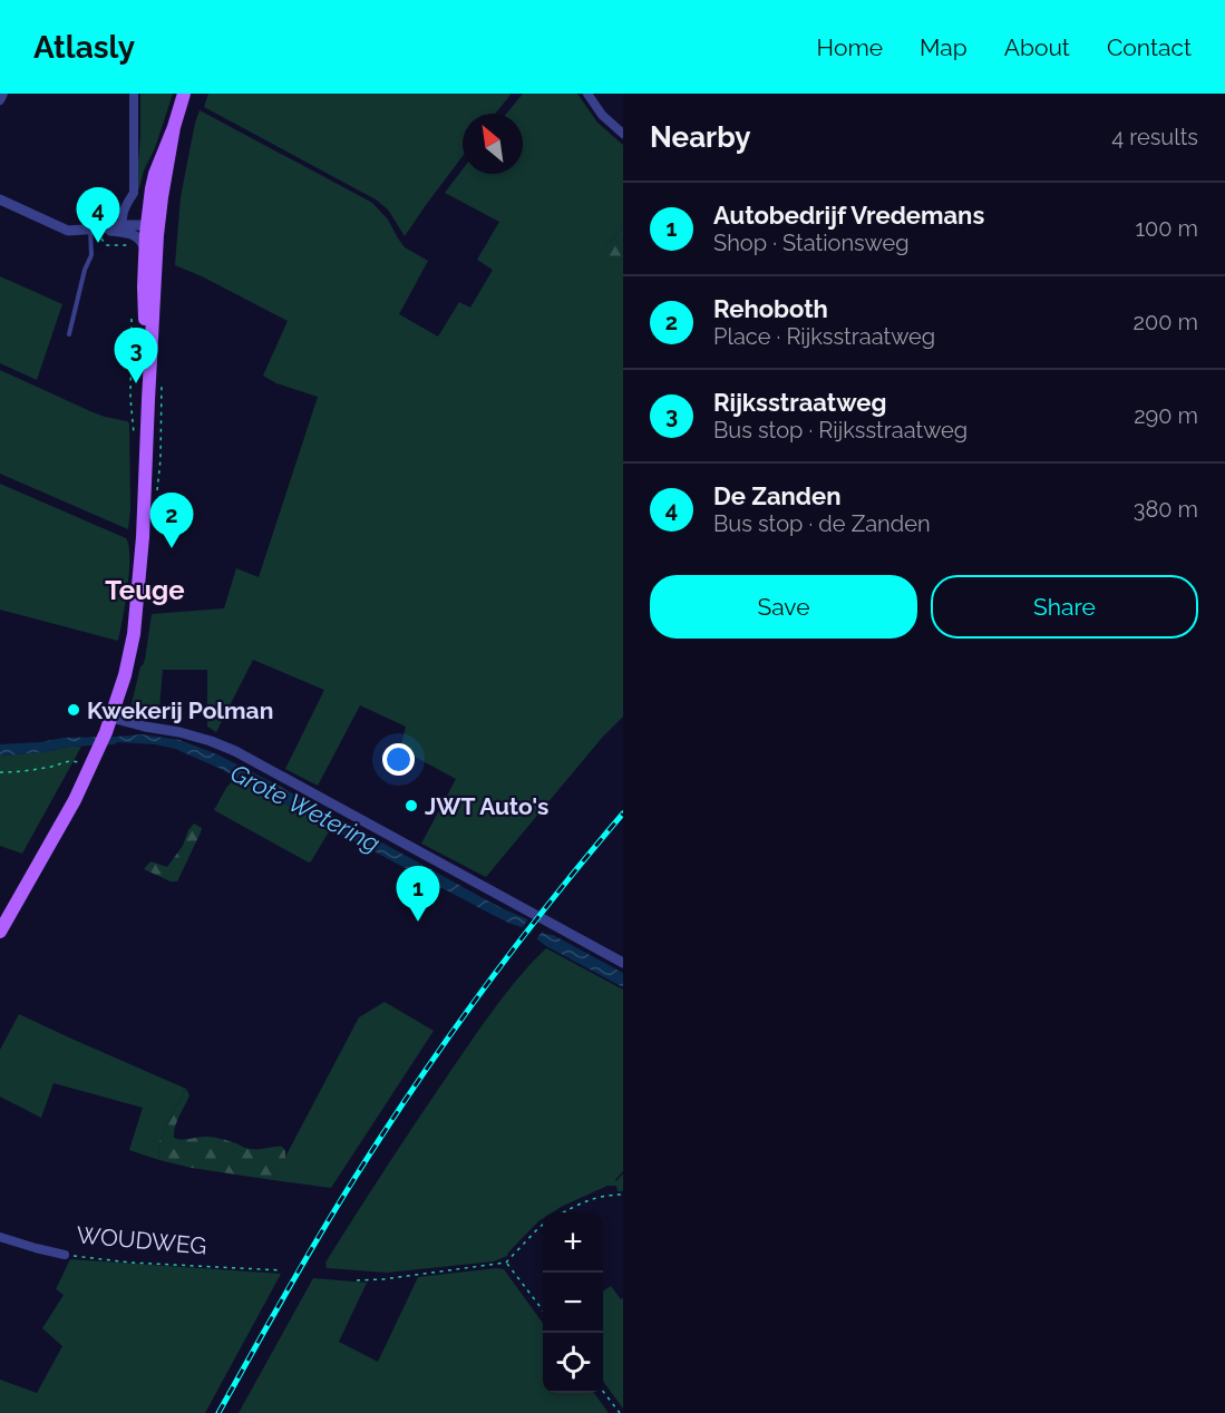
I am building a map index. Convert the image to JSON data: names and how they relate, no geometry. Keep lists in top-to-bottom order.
{
  "streets": {
    "street": ["WOUDWEG"]
  },
  "districts": ["Teuge"],
  "water": ["Grote Wetering"],
  "places": ["Kwekerij Polman", "JWT Auto's"],
  "north": "top left",
  "page": {
    "header": "Atlasly",
    "nav": [
      "Home",
      "Map",
      "About",
      "Contact"
    ],
    "heading": ["Nearby", "4 results"],
    "list": [
      {
        "mark": "1",
        "name": "Autobedrijf Vredemans",
        "note": "Shop · Stationsweg",
        "value": "100 m"
      },
      {
        "mark": "2",
        "name": "Rehoboth",
        "note": "Place · Rijksstraatweg",
        "value": "200 m"
      },
      {
        "mark": "3",
        "name": "Rijksstraatweg",
        "note": "Bus stop · Rijksstraatweg",
        "value": "290 m"
      },
      {
        "mark": "4",
        "name": "De Zanden",
        "note": "Bus stop · de Zanden",
        "value": "380 m"
      }
    ],
    "pins": [
      "4",
      "3",
      "2",
      "1"
    ],
    "buttons": ["Save", "Share"],
    "map_buttons": ["+", "−"]
  }
}
